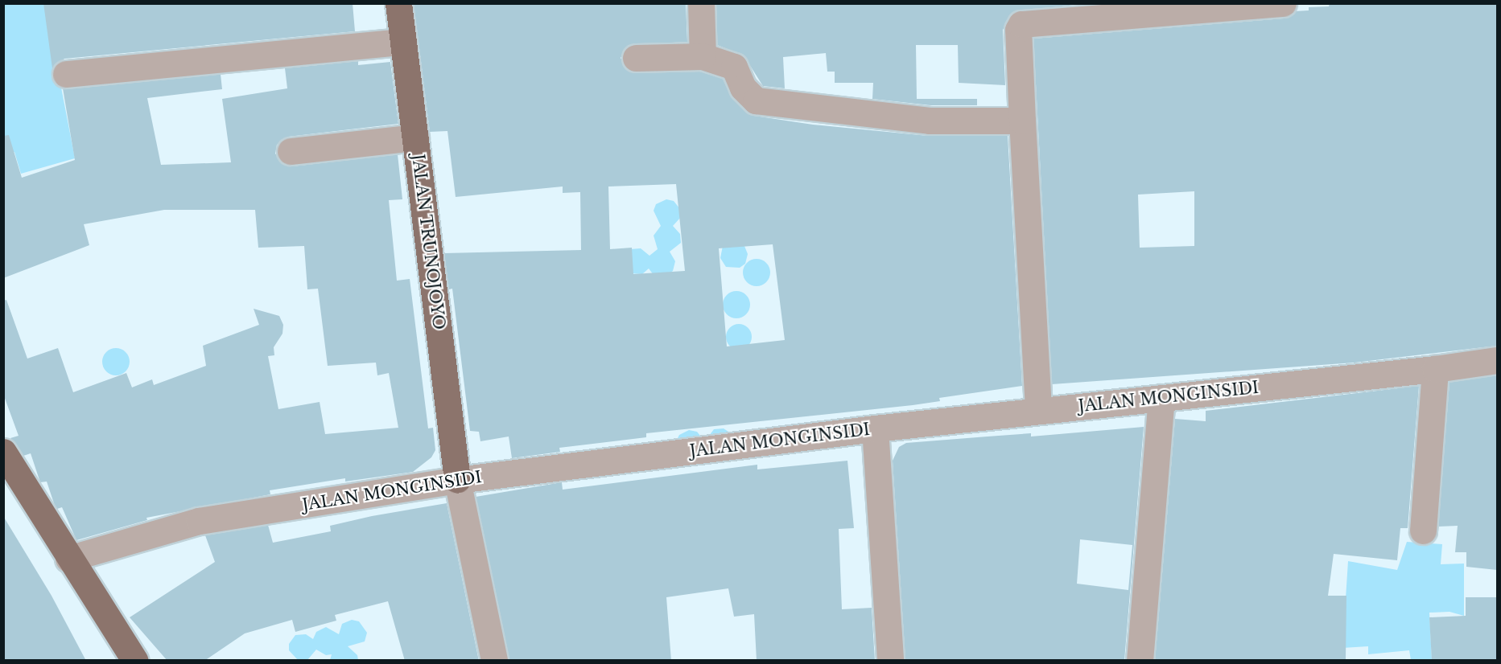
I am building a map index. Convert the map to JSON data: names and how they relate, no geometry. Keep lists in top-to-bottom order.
{
  "streets": {
    "main road": ["JALAN TRUNOJOYO"],
    "street": ["JALAN MONGINSIDI"]
  },
  "crossings": [
    ["JALAN TRUNOJOYO", "JALAN MONGINSIDI"]
  ]
}
